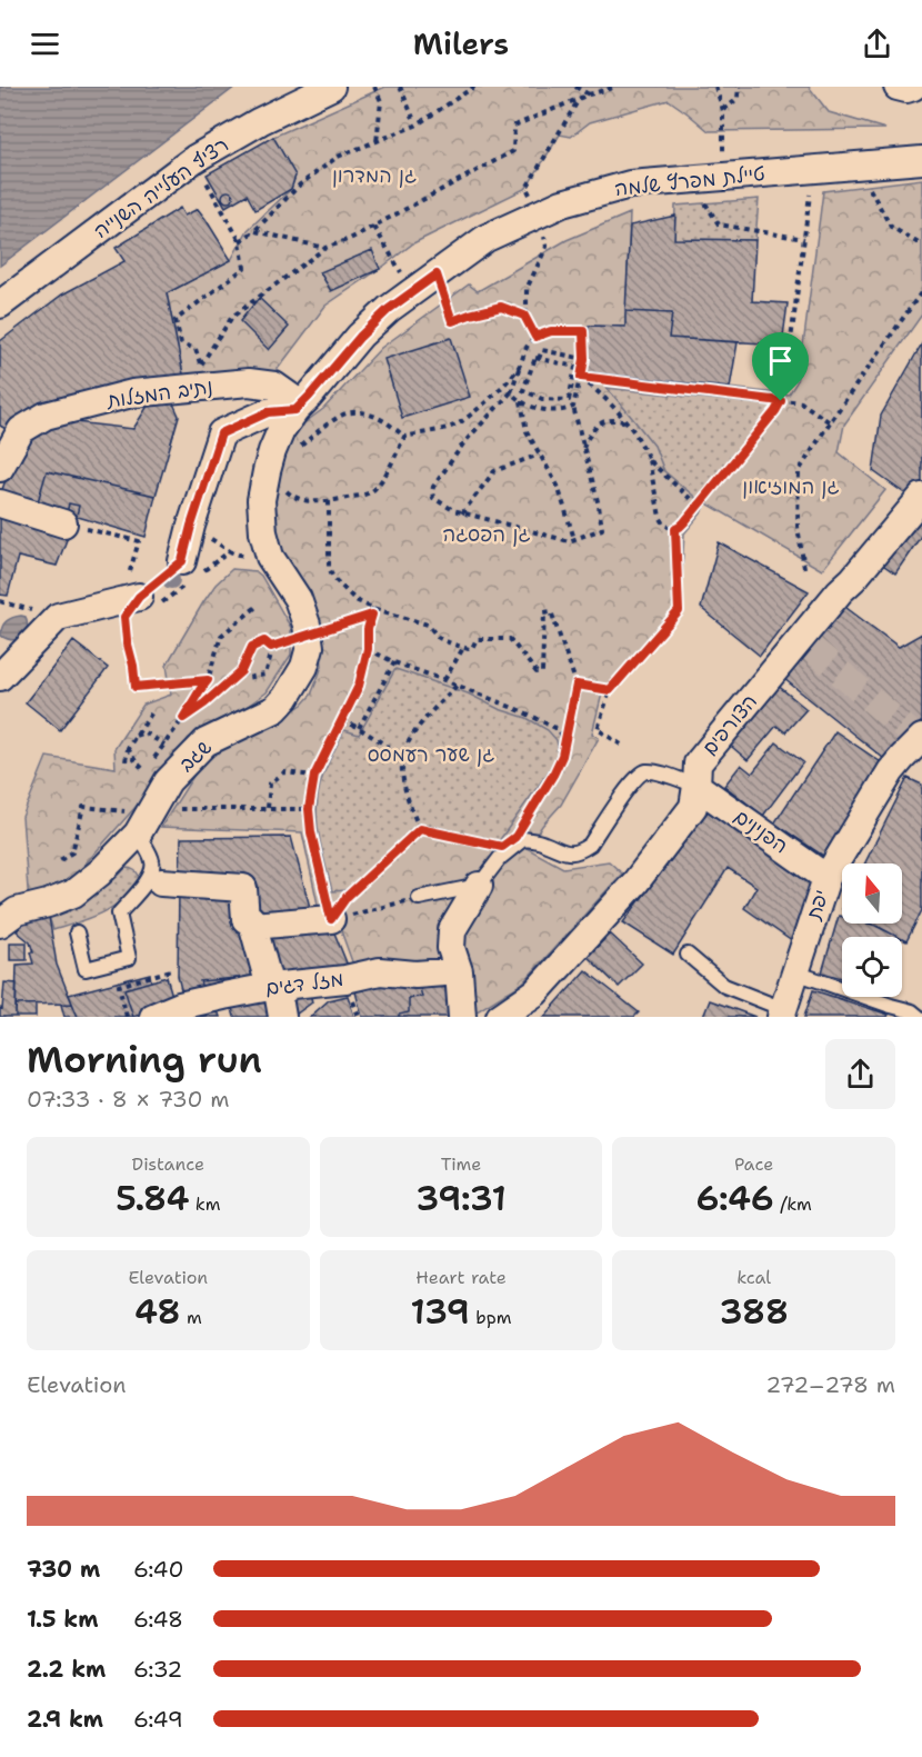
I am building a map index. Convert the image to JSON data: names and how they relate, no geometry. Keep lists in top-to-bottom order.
{
  "streets": {
    "street": [
      "טיילת מפרץ שלמה",
      "רציף העלייה השנייה",
      "נתיב המזלות",
      "הצורפים",
      "שגב",
      "הפנינים",
      "יפת",
      "מזל דגים"
    ]
  },
  "crossings": [
    ["טיילת מפרץ שלמה", "נתיב המזלות"],
    ["טיילת מפרץ שלמה", "שגב"],
    ["הצורפים", "הפנינים"],
    ["הפנינים", "יפת"]
  ],
  "parks": [
    "גן המדרון",
    "גן המוזיאון",
    "גן הפסגה",
    "גן שער רעמסס"
  ],
  "north": "top",
  "page": {
    "header": "Milers",
    "heading": ["Morning run", "07:33 · 8 × 730 m"],
    "stats": [
      ["Distance", "5.84 km"],
      ["Time", "39:31"],
      ["Pace", "6:46 /km"],
      ["Elevation", "48 m"],
      ["Heart rate", "139 bpm"],
      ["kcal", "388"]
    ],
    "chart": ["Elevation", "272–278 m"],
    "list": [
      {
        "name": "730 m",
        "note": "6:40"
      },
      {
        "name": "1.5 km",
        "note": "6:48"
      },
      {
        "name": "2.2 km",
        "note": "6:32"
      },
      {
        "name": "2.9 km",
        "note": "6:49"
      }
    ]
  }
}
